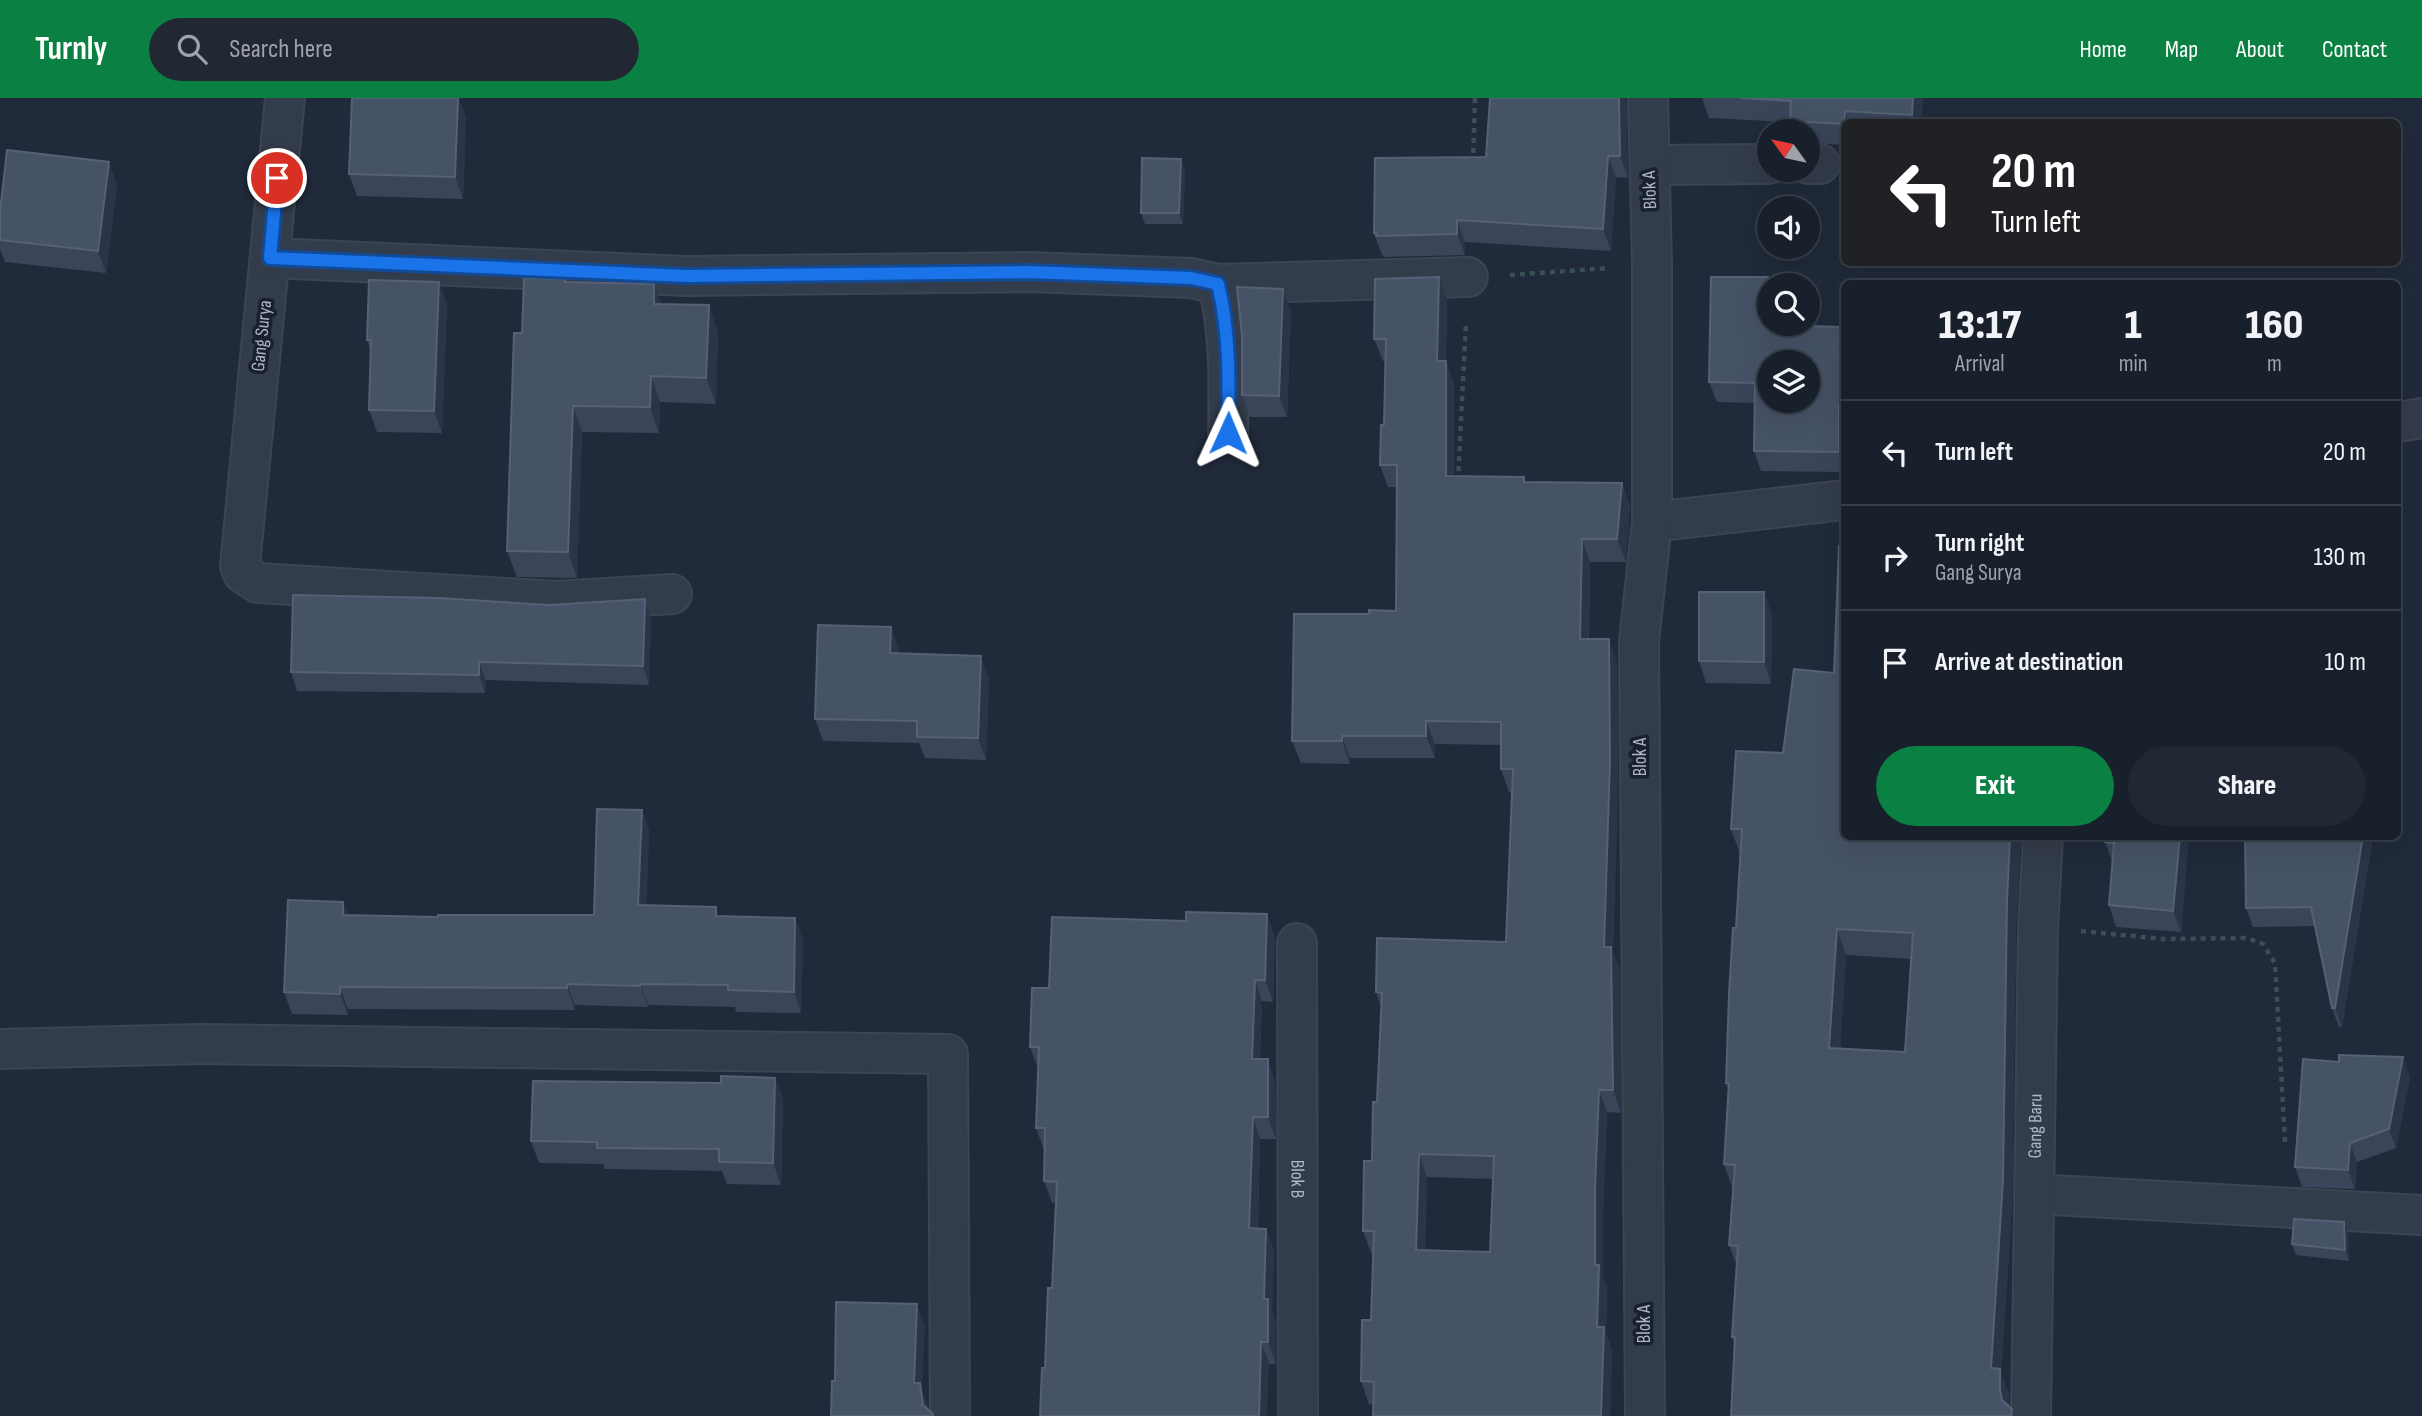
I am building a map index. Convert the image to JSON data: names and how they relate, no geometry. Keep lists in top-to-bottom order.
{
  "streets": {
    "street": [
      "Blok A",
      "Gang Surya",
      "Gang Baru",
      "Blok B"
    ]
  },
  "north": "top left",
  "page": {
    "header": "Turnly",
    "search": "Search here",
    "nav": [
      "Home",
      "Map",
      "About",
      "Contact"
    ],
    "turn": ["20 m", "Turn left"],
    "eta": [
      "13:17",
      "Arrival",
      "1",
      "min",
      "160",
      "m"
    ],
    "list": [
      {
        "name": "Turn left",
        "value": "20 m"
      },
      {
        "name": "Turn right",
        "note": "Gang Surya",
        "value": "130 m"
      },
      {
        "name": "Arrive at destination",
        "value": "10 m"
      }
    ],
    "buttons": ["Exit", "Share"]
  }
}
